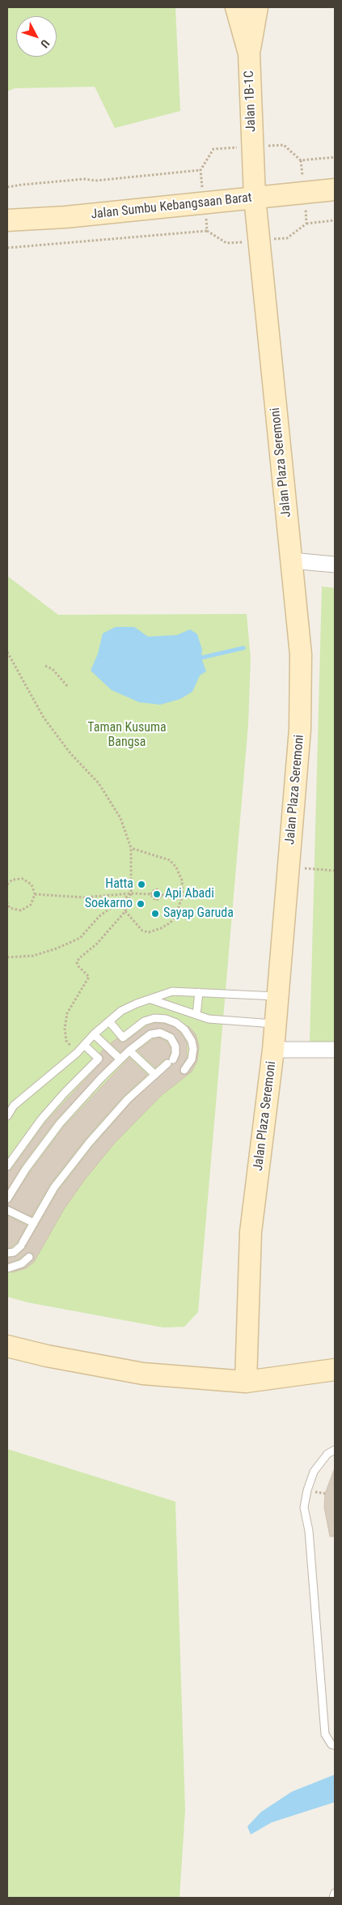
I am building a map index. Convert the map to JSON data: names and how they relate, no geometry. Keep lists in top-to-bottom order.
{
  "streets": {
    "street": ["Jalan 1B-1C", "Jalan Sumbu Kebangsaan Barat", "Jalan Plaza Seremoni"]
  },
  "crossings": [
    ["Jalan 1B-1C", "Jalan Sumbu Kebangsaan Barat"],
    ["Jalan 1B-1C", "Jalan Plaza Seremoni"],
    ["Jalan Sumbu Kebangsaan Barat", "Jalan Plaza Seremoni"]
  ],
  "parks": ["Taman Kusuma Bangsa"],
  "places": [
    "Hatta",
    "Api Abadi",
    "Soekarno",
    "Sayap Garuda"
  ],
  "north": "bottom right"
}
